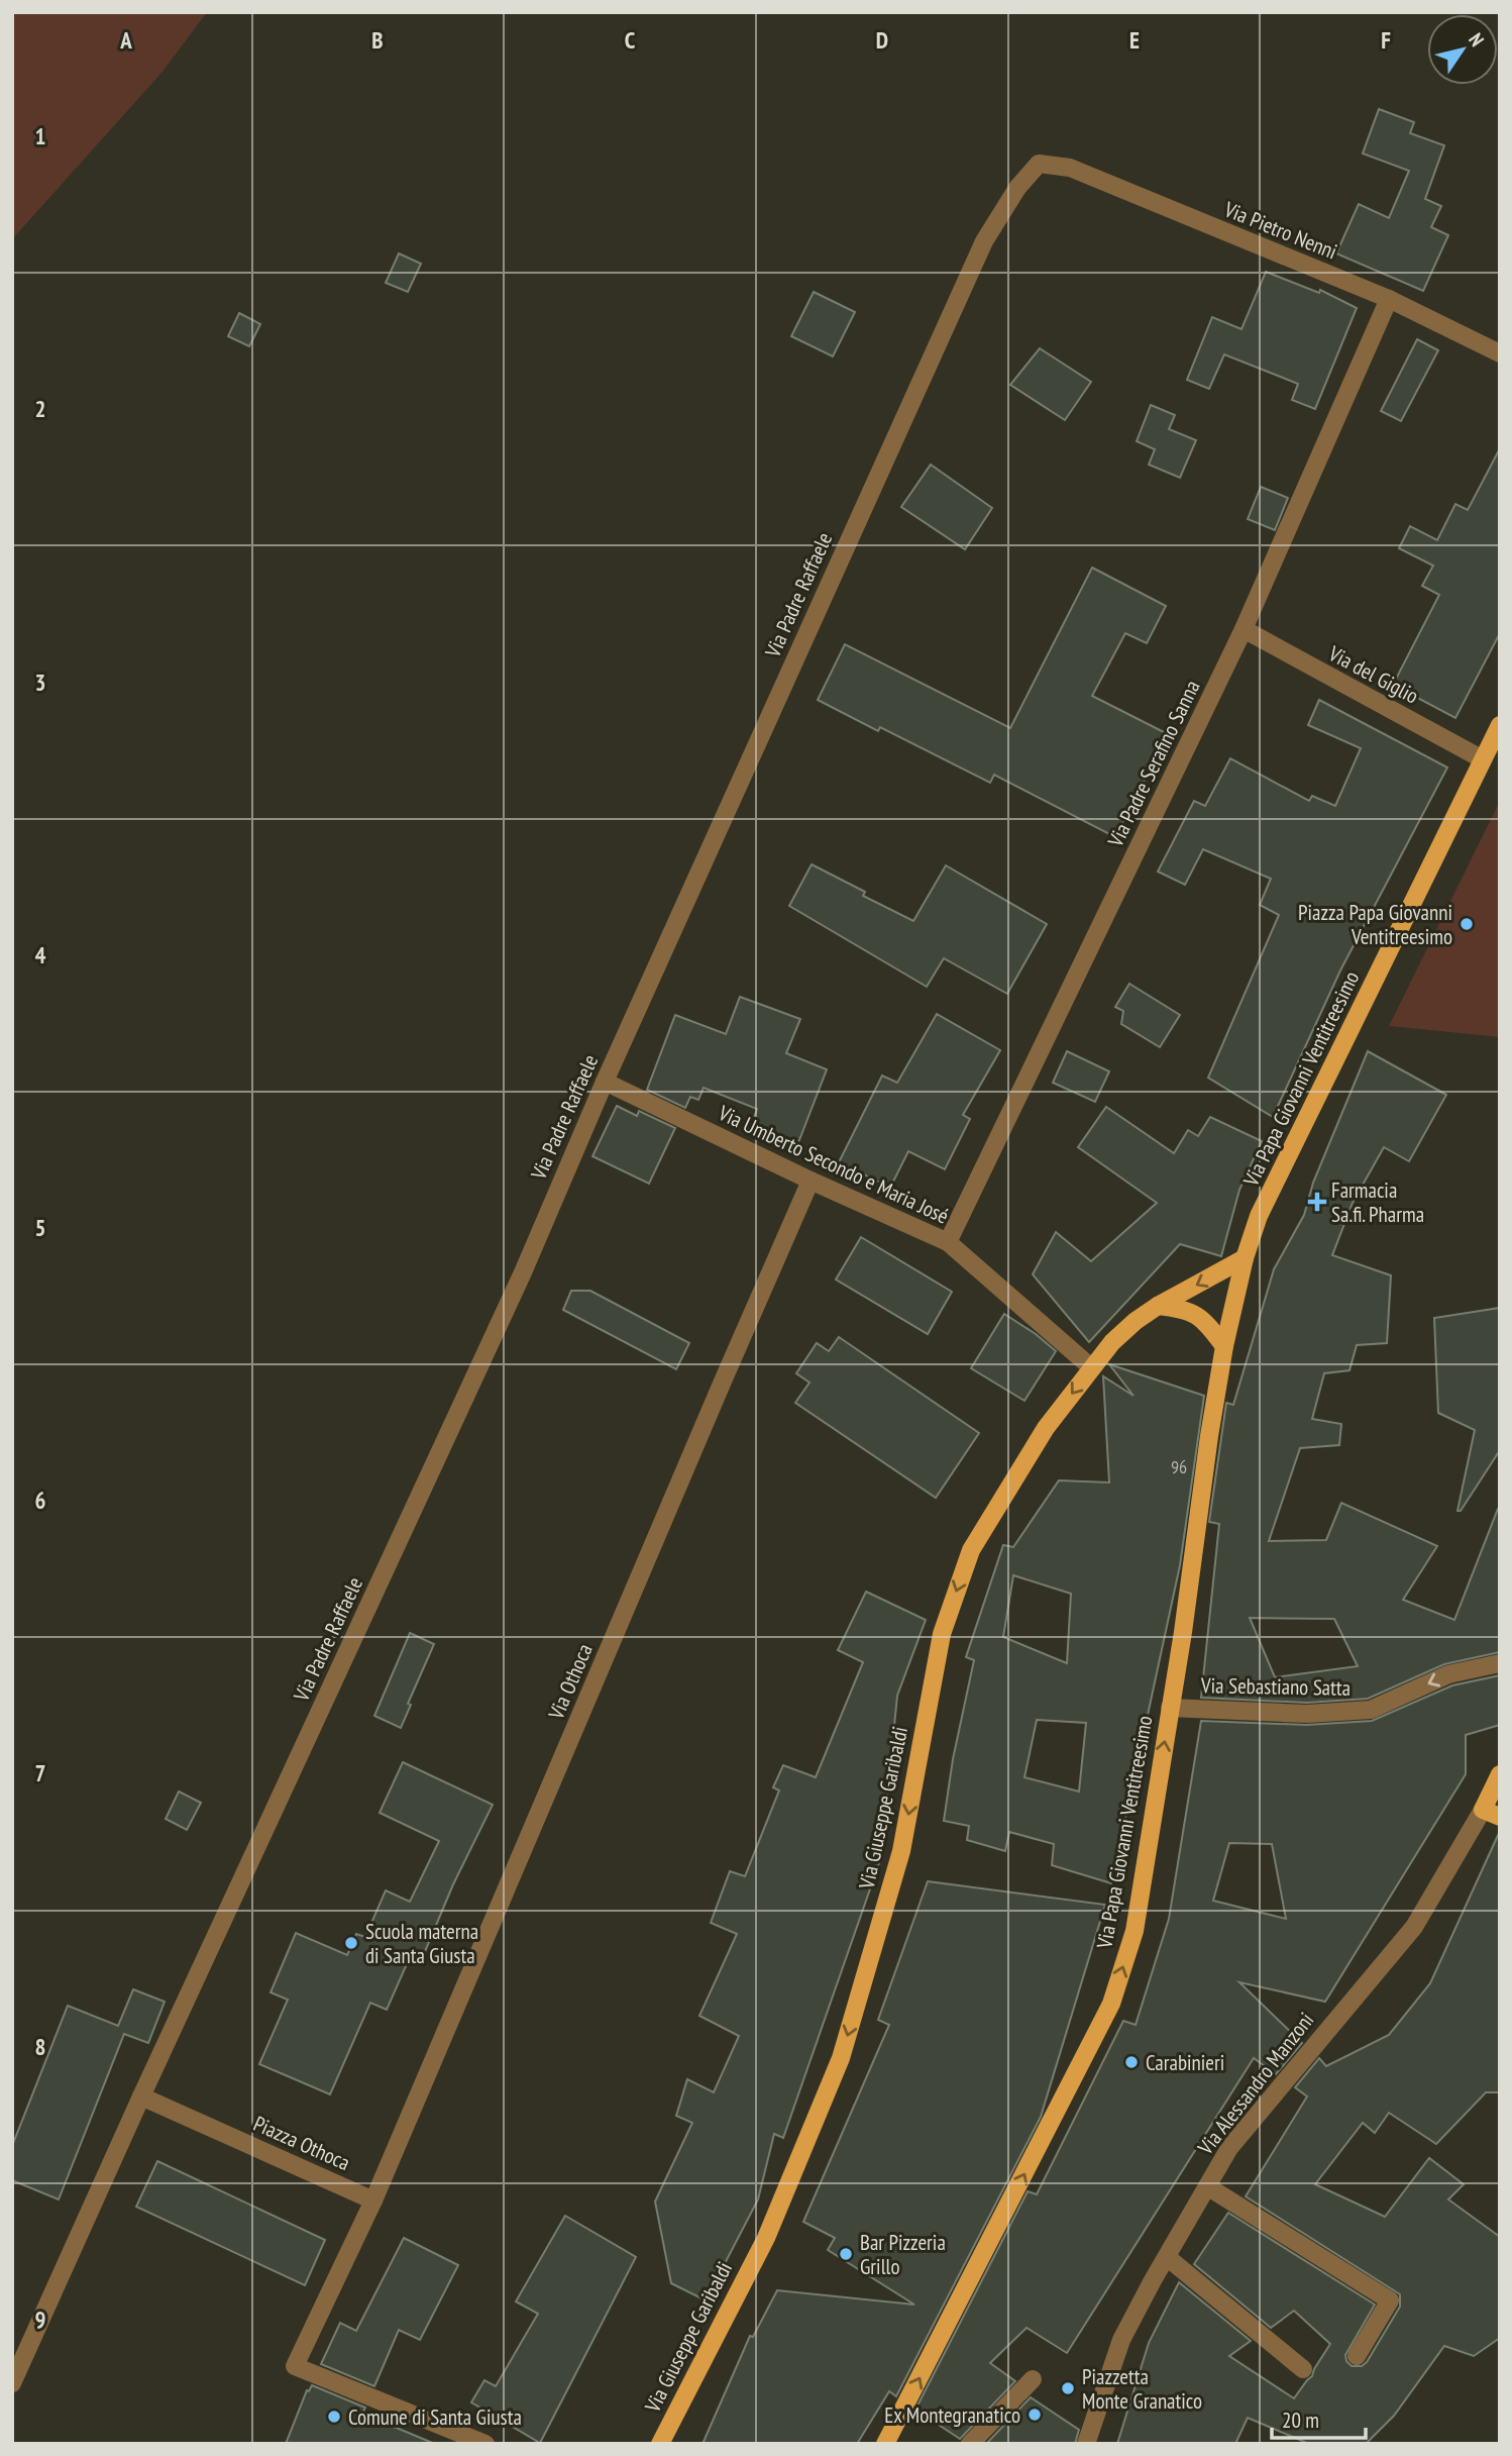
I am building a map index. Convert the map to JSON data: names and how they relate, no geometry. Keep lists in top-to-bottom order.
{
  "streets": {
    "main road": ["Via Papa Giovanni Ventitreesimo", "Via Giuseppe Garibaldi", "Via Alessandro Manzoni"],
    "street": [
      "Via Pietro Nenni",
      "Via Padre Raffaele",
      "Via del Giglio",
      "Via Padre Serafino Sanna",
      "Via Umberto Secondo e Maria José",
      "Via Othoca",
      "Via Sebastiano Satta",
      "Piazza Othoca"
    ]
  },
  "crossings": [
    ["Via Pietro Nenni", "Via Padre Raffaele"],
    ["Via Pietro Nenni", "Via Padre Serafino Sanna"],
    ["Via Padre Raffaele", "Via Umberto Secondo e Maria José"],
    ["Via Padre Raffaele", "Piazza Othoca"],
    ["Via del Giglio", "Via Padre Serafino Sanna"],
    ["Via del Giglio", "Via Papa Giovanni Ventitreesimo"],
    ["Via Padre Serafino Sanna", "Via Umberto Secondo e Maria José"],
    ["Via Papa Giovanni Ventitreesimo", "Via Sebastiano Satta"],
    ["Via Papa Giovanni Ventitreesimo", "Via Giuseppe Garibaldi"],
    ["Via Umberto Secondo e Maria José", "Via Othoca"],
    ["Via Umberto Secondo e Maria José", "Via Giuseppe Garibaldi"],
    ["Via Othoca", "Piazza Othoca"]
  ],
  "one_way": ["Via Papa Giovanni Ventitreesimo", "Via Sebastiano Satta", "Via Giuseppe Garibaldi"],
  "places": {
    "other": [
      "Piazza Papa Giovanni Ventitreesimo",
      "Scuola materna di Santa Giusta",
      "Carabinieri",
      "Bar Pizzeria Grillo",
      "Piazzetta Monte Granatico",
      "Ex Montegranatico",
      "Comune di Santa Giusta"
    ],
    "health": ["Farmacia Sa.fi. Pharma"]
  },
  "house_numbers": ["96"],
  "scale_bar": "20 m",
  "north": "top right",
  "grid": {
    "columns": [
      "A",
      "B",
      "C",
      "D",
      "E",
      "F"
    ],
    "rows": [
      "1",
      "2",
      "3",
      "4",
      "5",
      "6",
      "7",
      "8",
      "9"
    ]
  }
}
